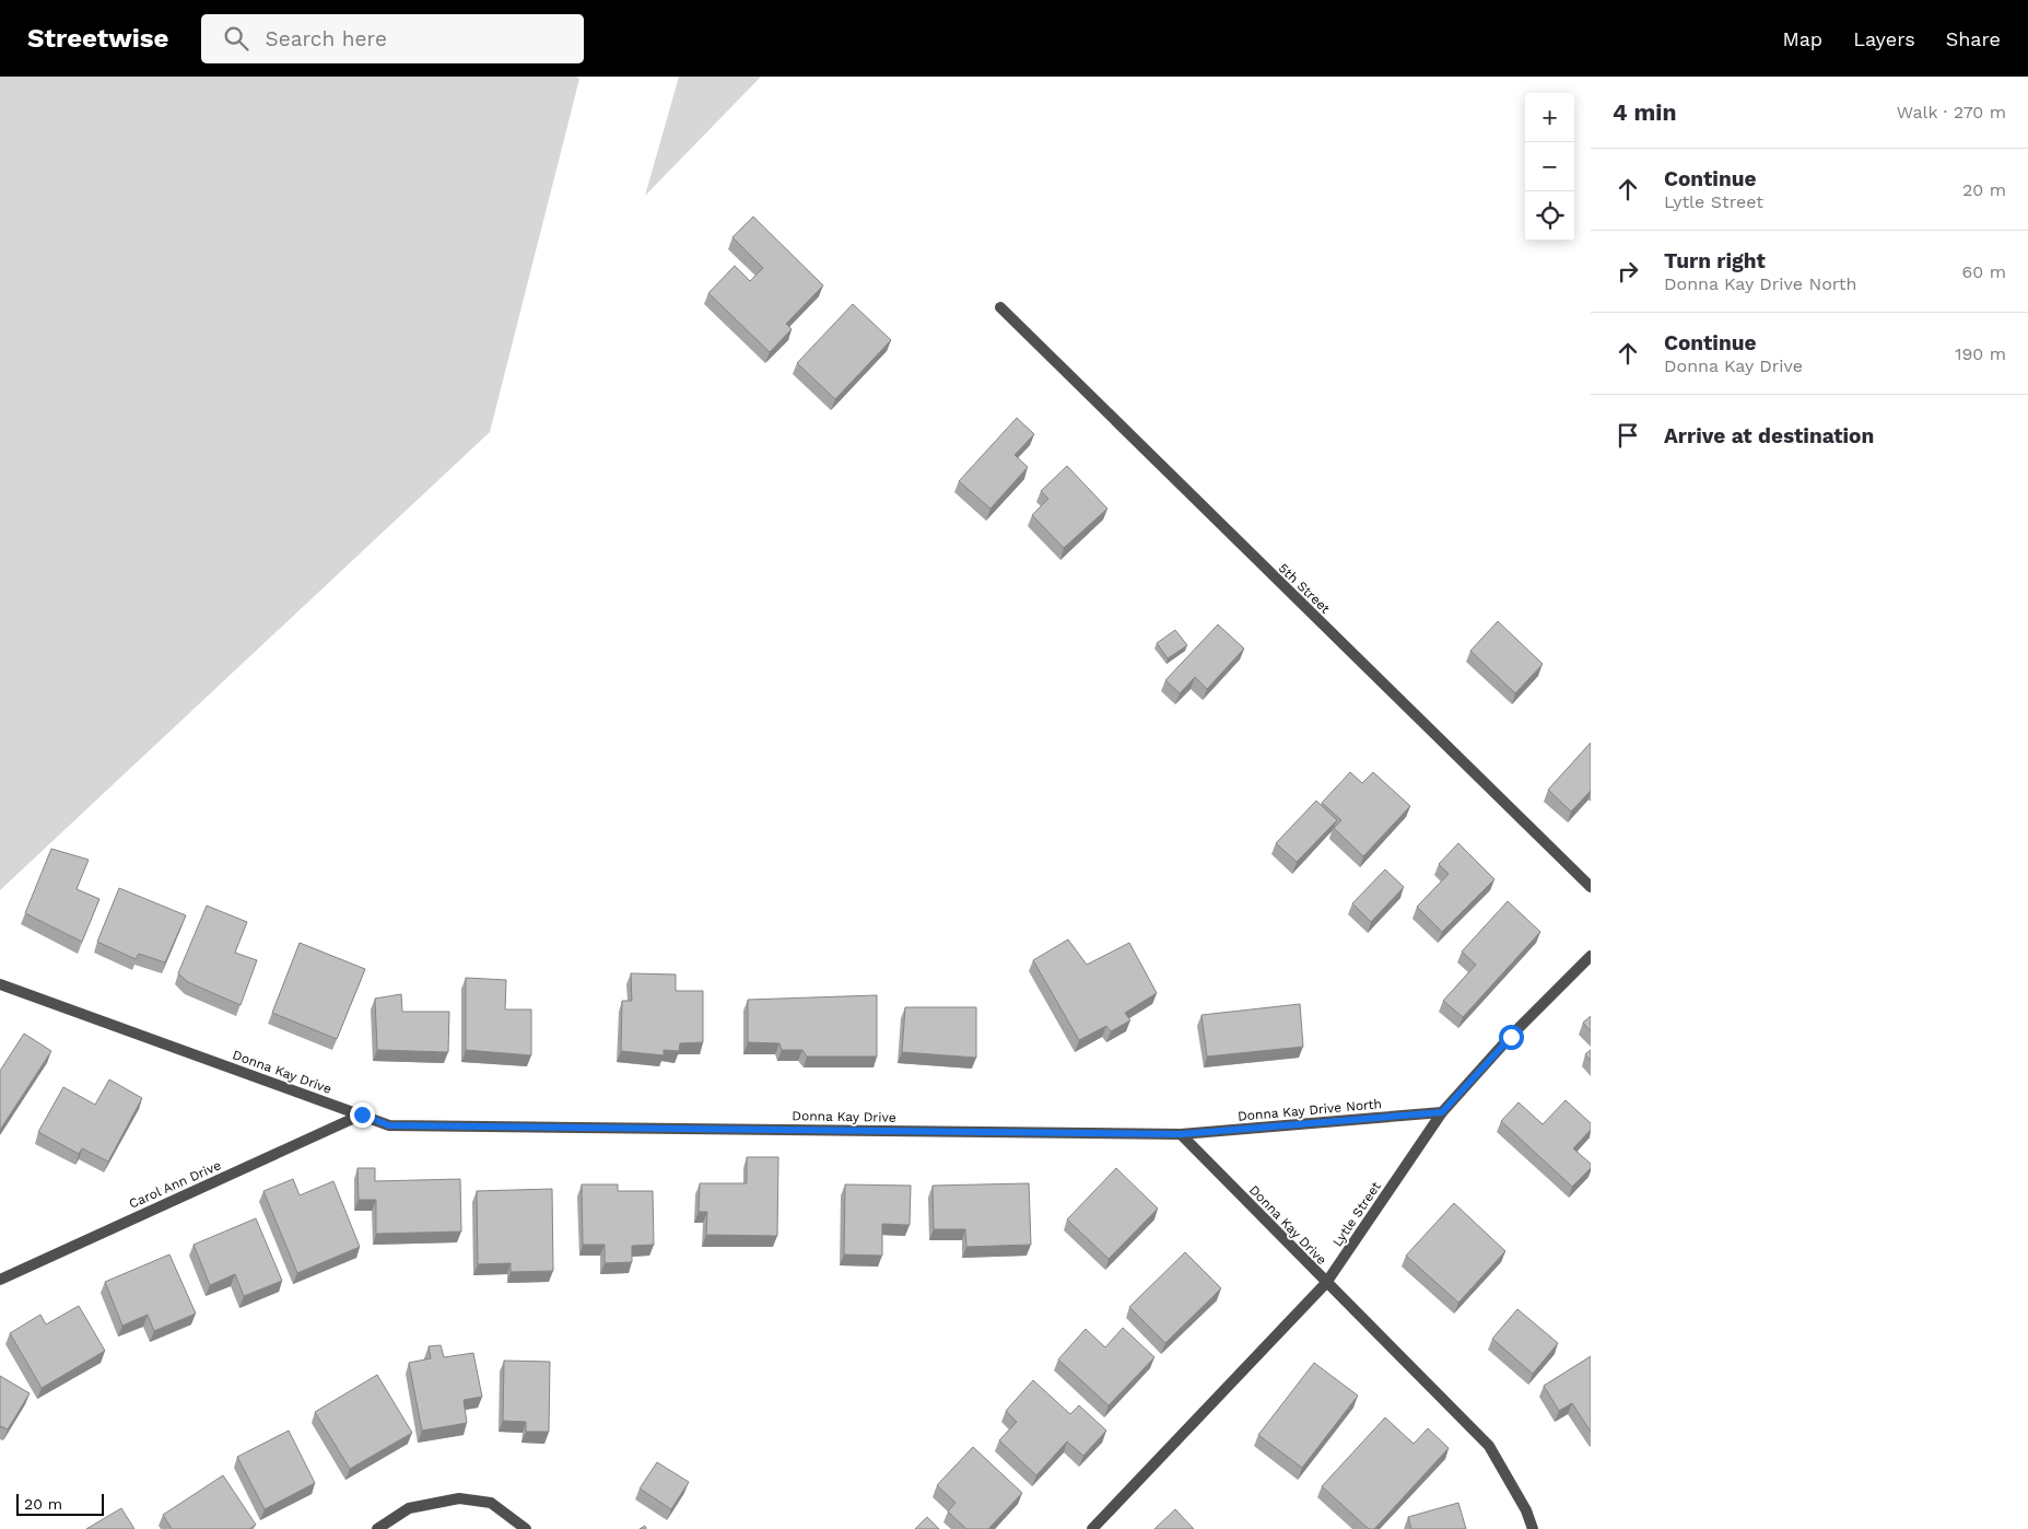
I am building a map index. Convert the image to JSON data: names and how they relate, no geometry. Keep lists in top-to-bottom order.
{
  "streets": {
    "street": [
      "5th Street",
      "Donna Kay Drive",
      "Donna Kay Drive North",
      "Carol Ann Drive",
      "Lytle Street"
    ]
  },
  "crossings": [
    ["Donna Kay Drive", "Donna Kay Drive North"],
    ["Donna Kay Drive", "Carol Ann Drive"],
    ["Donna Kay Drive", "Lytle Street"],
    ["Donna Kay Drive North", "Lytle Street"]
  ],
  "scale_bar": "20 m",
  "page": {
    "header": "Streetwise",
    "search": "Search here",
    "nav": ["Map", "Layers", "Share"],
    "heading": ["4 min", "Walk · 270 m"],
    "map_buttons": ["+", "−"],
    "list": [
      ["Continue", "Lytle Street", "20 m"],
      ["Turn right", "Donna Kay Drive North", "60 m"],
      ["Continue", "Donna Kay Drive", "190 m"],
      "Arrive at destination"
    ],
    "scale": "20 m"
  }
}
